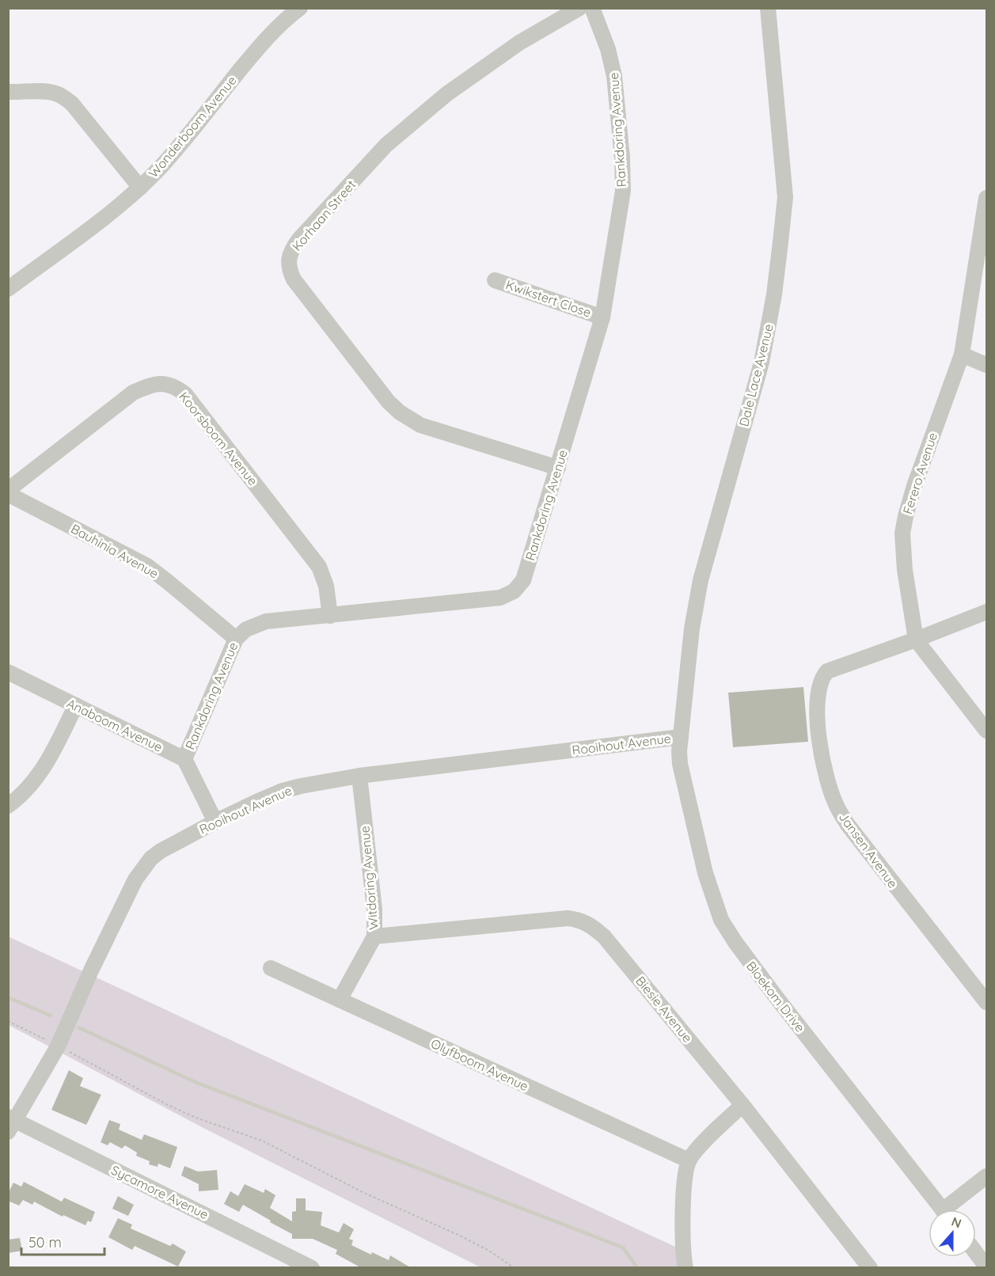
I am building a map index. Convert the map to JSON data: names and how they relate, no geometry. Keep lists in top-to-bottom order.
{
  "streets": {
    "street": [
      "Wonderboom Avenue",
      "Rankdoring Avenue",
      "Korhaan Street",
      "Kwikstert Close",
      "Dale Lace Avenue",
      "Koorsboom Avenue",
      "Ferero Avenue",
      "Bauhinia Avenue",
      "Anaboom Avenue",
      "Rooihout Avenue",
      "Jansen Avenue",
      "Witdoring Avenue",
      "Bloekom Drive",
      "Biesie Avenue",
      "Olyfboom Avenue",
      "Sycamore Avenue"
    ]
  },
  "crossings": [
    ["Rankdoring Avenue", "Korhaan Street"],
    ["Rankdoring Avenue", "Kwikstert Close"],
    ["Rankdoring Avenue", "Koorsboom Avenue"],
    ["Rankdoring Avenue", "Bauhinia Avenue"],
    ["Rankdoring Avenue", "Anaboom Avenue"],
    ["Dale Lace Avenue", "Rooihout Avenue"],
    ["Dale Lace Avenue", "Bloekom Drive"],
    ["Ferero Avenue", "Jansen Avenue"],
    ["Rooihout Avenue", "Witdoring Avenue"],
    ["Rooihout Avenue", "Bloekom Drive"],
    ["Rooihout Avenue", "Sycamore Avenue"],
    ["Witdoring Avenue", "Biesie Avenue"],
    ["Witdoring Avenue", "Olyfboom Avenue"]
  ],
  "scale_bar": "50 m",
  "north": "top"
}
